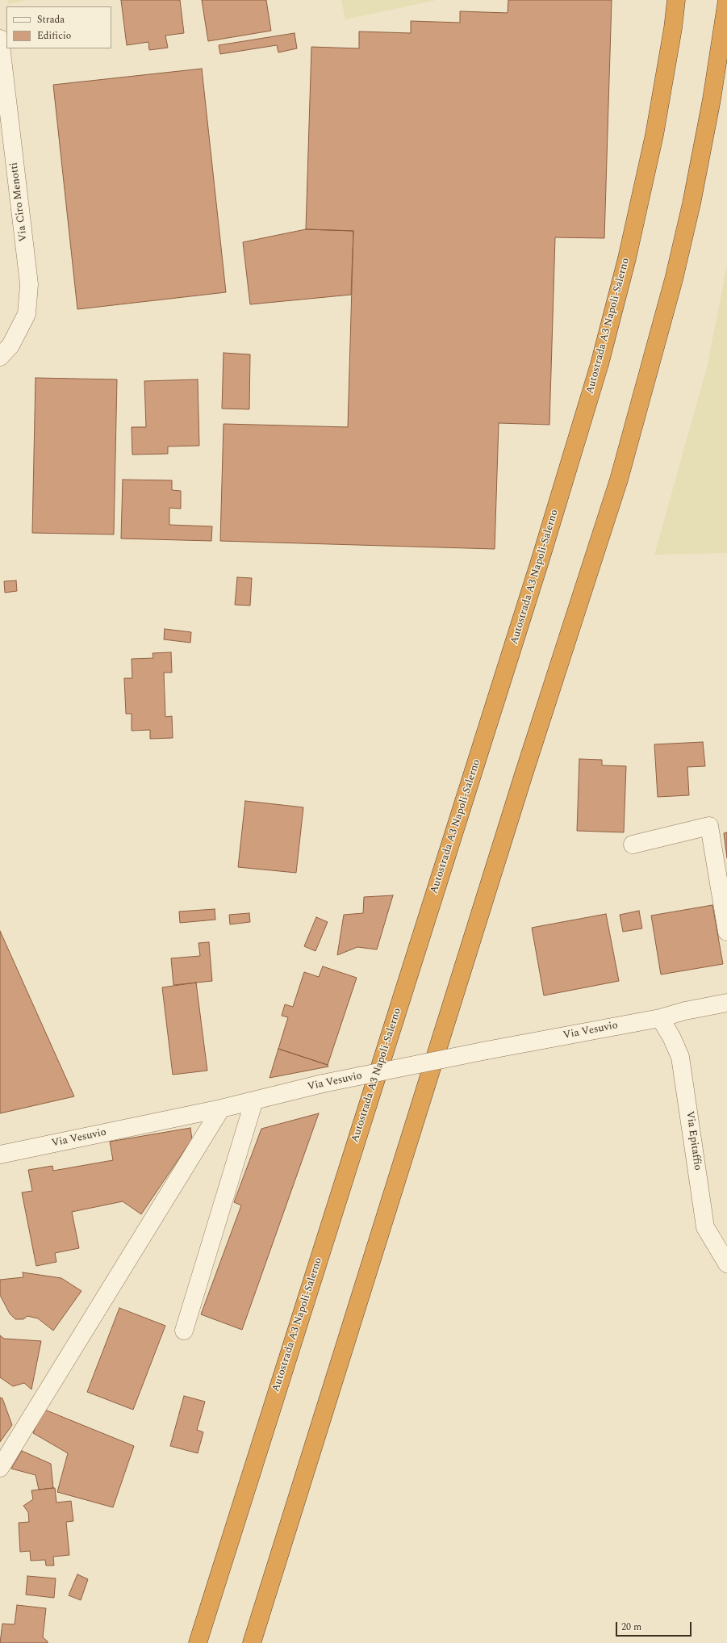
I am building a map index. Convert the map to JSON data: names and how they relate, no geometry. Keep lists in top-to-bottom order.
{
  "streets": {
    "highway": ["Autostrada A3 Napoli-Salerno"],
    "street": ["Via Ciro Menotti", "Via Vesuvio", "Via Epitaffio"]
  },
  "crossings": [
    ["Via Vesuvio", "Via Epitaffio"]
  ],
  "legend": ["Strada", "Edificio"],
  "scale_bar": "20 m"
}
